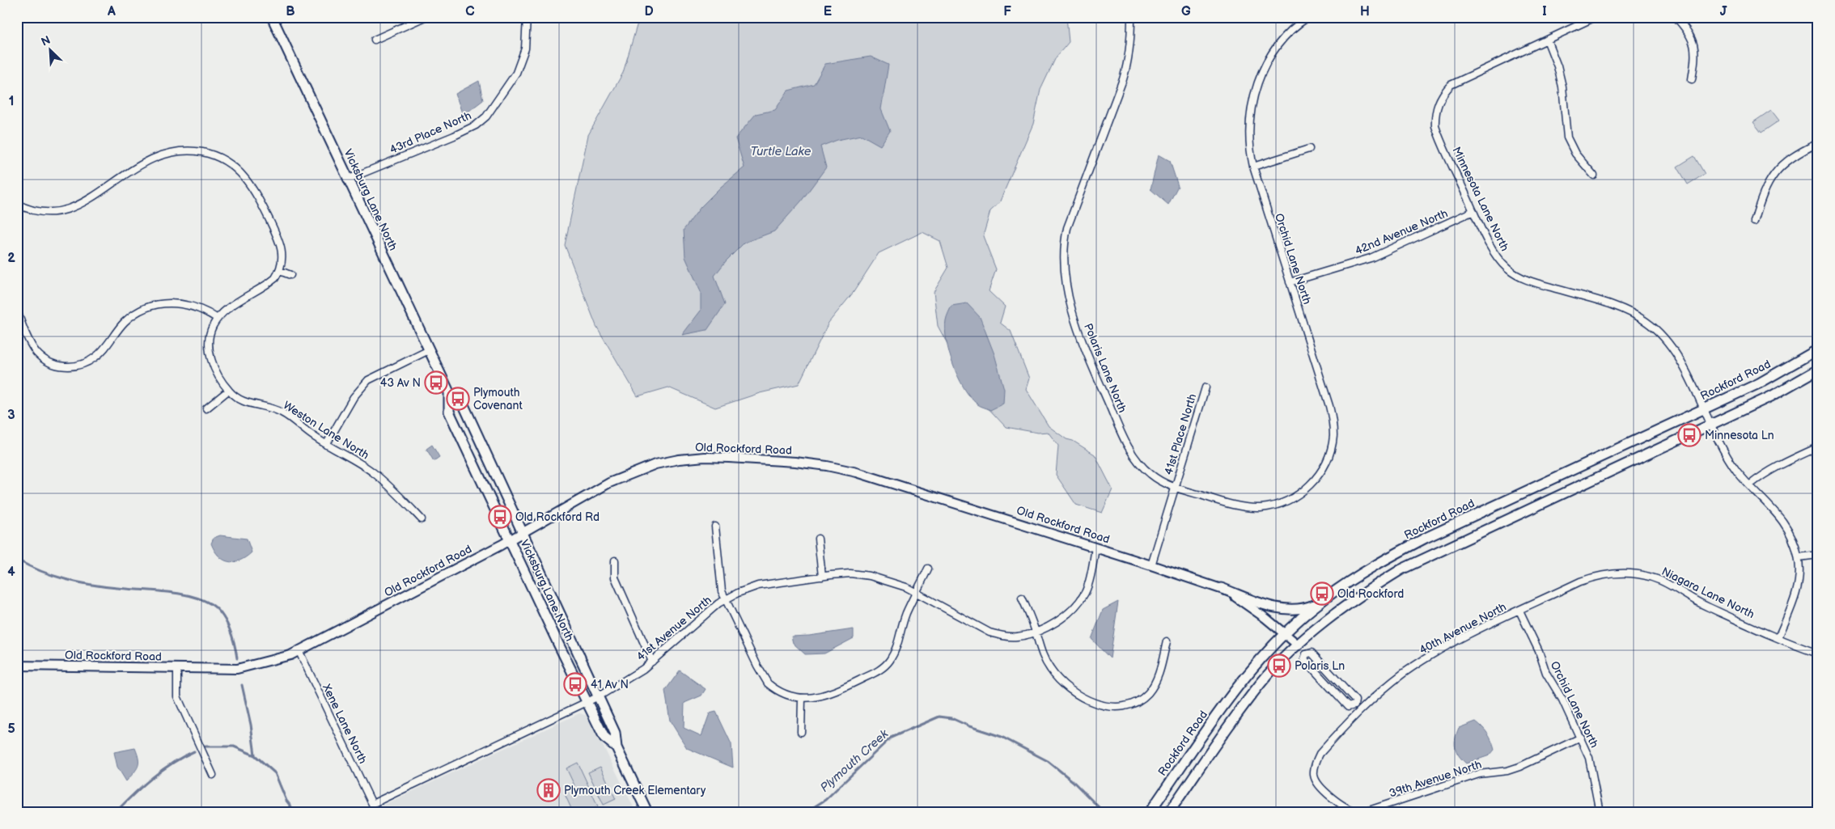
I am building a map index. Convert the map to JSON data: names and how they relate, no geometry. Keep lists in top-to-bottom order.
{
  "streets": {
    "main road": ["Vicksburg Lane North", "Rockford Road"],
    "street": [
      "43rd Place North",
      "Minnesota Lane North",
      "42nd Avenue North",
      "Orchid Lane North",
      "Polaris Lane North",
      "Weston Lane North",
      "41st Place North",
      "Old Rockford Road",
      "Niagara Lane North",
      "41st Avenue North",
      "40th Avenue North",
      "Xene Lane North",
      "39th Avenue North"
    ]
  },
  "crossings": [
    ["43rd Place North", "Vicksburg Lane North"],
    ["Minnesota Lane North", "42nd Avenue North"],
    ["Minnesota Lane North", "Rockford Road"],
    ["Minnesota Lane North", "Niagara Lane North"],
    ["Vicksburg Lane North", "Old Rockford Road"],
    ["Vicksburg Lane North", "41st Avenue North"],
    ["42nd Avenue North", "Orchid Lane North"],
    ["Orchid Lane North", "Polaris Lane North"],
    ["Orchid Lane North", "41st Place North"],
    ["Orchid Lane North", "40th Avenue North"],
    ["Orchid Lane North", "39th Avenue North"],
    ["Polaris Lane North", "41st Place North"],
    ["Rockford Road", "Old Rockford Road"],
    ["Old Rockford Road", "41st Avenue North"],
    ["Old Rockford Road", "40th Avenue North"],
    ["Old Rockford Road", "Xene Lane North"],
    ["Niagara Lane North", "40th Avenue North"],
    ["41st Avenue North", "Xene Lane North"],
    ["40th Avenue North", "39th Avenue North"]
  ],
  "water": ["Turtle Lake", "Plymouth Creek"],
  "places": {
    "bus stop": [
      "43 Av N",
      "Plymouth Covenant",
      "Minnesota Ln",
      "Old Rockford Rd",
      "Old Rockford",
      "Polaris Ln",
      "41 Av N"
    ],
    "building": ["Plymouth Creek Elementary"]
  },
  "north": "top left",
  "grid": {
    "columns": [
      "A",
      "B",
      "C",
      "D",
      "E",
      "F",
      "G",
      "H",
      "I",
      "J"
    ],
    "rows": [
      "1",
      "2",
      "3",
      "4",
      "5"
    ]
  }
}
